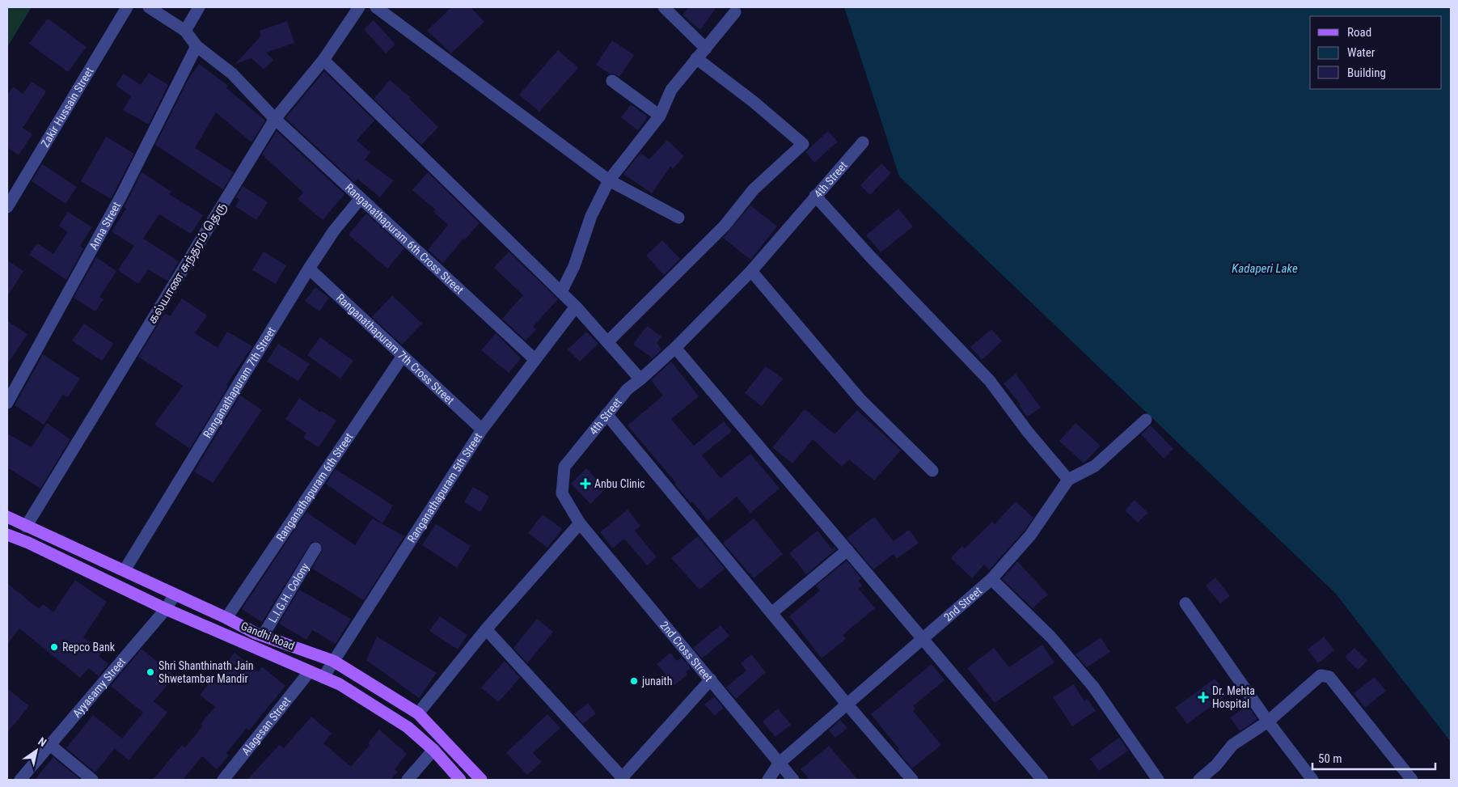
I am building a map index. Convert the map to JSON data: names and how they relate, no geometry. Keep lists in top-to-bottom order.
{
  "streets": {
    "main road": ["Gandhi Road"],
    "street": [
      "Zakir Hussain Street",
      "4th Street",
      "Anna Street",
      "Ranganathapuram 6th Cross Street",
      "கல்யாண சுந்தரம் தெரு",
      "Ranganathapuram 7th Cross Street",
      "Ranganathapuram 7th Street",
      "Ranganathapuram 6th Street",
      "Ranganathapuram 5th Street",
      "L.I.G.H. Colony",
      "2nd Street",
      "2nd Cross Street",
      "Ayyasamy Street",
      "Alagesan Street"
    ]
  },
  "crossings": [
    ["4th Street", "2nd Cross Street"],
    ["Anna Street", "Ranganathapuram 6th Cross Street"],
    ["Ranganathapuram 6th Cross Street", "கல்யாண சுந்தரம் தெரு"],
    ["Ranganathapuram 6th Cross Street", "Ranganathapuram 7th Street"],
    ["Ranganathapuram 6th Cross Street", "Ranganathapuram 5th Street"],
    ["கல்யாண சுந்தரம் தெரு", "Gandhi Road"],
    ["Ranganathapuram 7th Cross Street", "Ranganathapuram 7th Street"],
    ["Ranganathapuram 7th Cross Street", "Ranganathapuram 6th Street"],
    ["Ranganathapuram 7th Cross Street", "Ranganathapuram 5th Street"],
    ["Ranganathapuram 7th Street", "Gandhi Road"],
    ["Ranganathapuram 6th Street", "Gandhi Road"],
    ["Ranganathapuram 5th Street", "Gandhi Road"],
    ["L.I.G.H. Colony", "Gandhi Road"],
    ["2nd Street", "2nd Cross Street"],
    ["Gandhi Road", "Ayyasamy Street"],
    ["Gandhi Road", "Alagesan Street"]
  ],
  "water": ["Kadaperi Lake"],
  "places": {
    "health": ["Anbu Clinic", "Dr. Mehta Hospital"],
    "other": ["Repco Bank", "Shri Shanthinath Jain Shwetambar Mandir", "junaith"]
  },
  "legend": ["Road", "Water", "Building"],
  "scale_bar": "50 m",
  "north": "top right"
}
